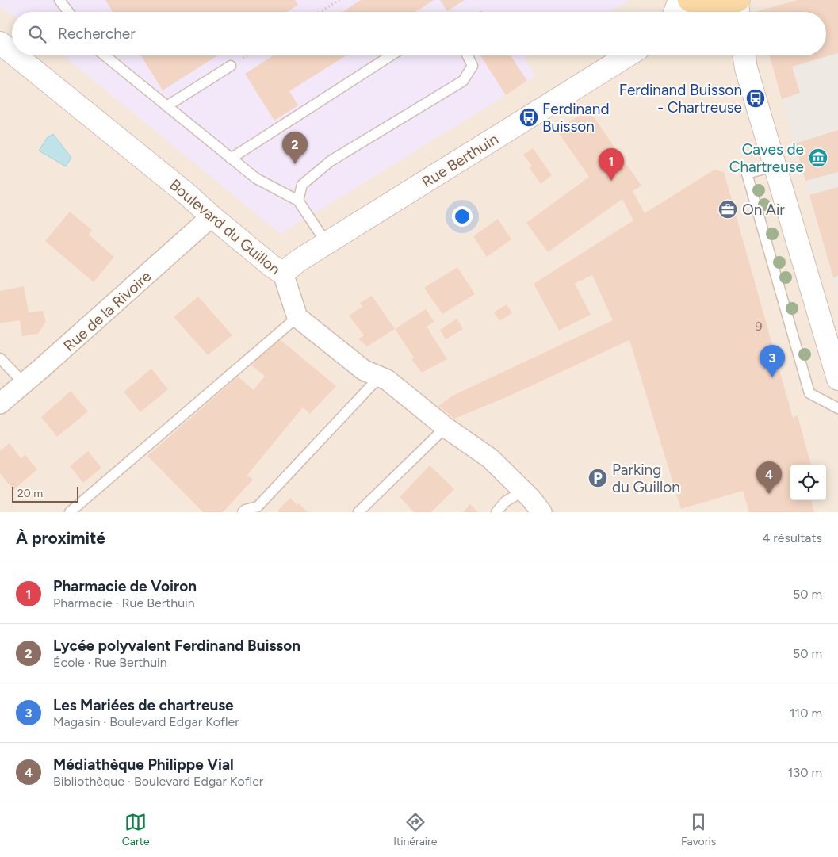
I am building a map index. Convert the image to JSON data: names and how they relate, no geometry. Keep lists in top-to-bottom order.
{
  "streets": {
    "street": ["Rue Berthuin", "Boulevard du Guillon", "Rue de la Rivoire"]
  },
  "crossings": [
    ["Rue Berthuin", "Boulevard du Guillon"],
    ["Boulevard du Guillon", "Rue de la Rivoire"]
  ],
  "places": {
    "bus stop": ["Ferdinand Buisson - Chartreuse", "Ferdinand Buisson"],
    "museum": ["Caves de Chartreuse"],
    "office": ["On Air"],
    "parking": ["Parking du Guillon"]
  },
  "house_numbers": ["9"],
  "scale_bar": "20 m",
  "page": {
    "search": "Rechercher",
    "pins": [
      "2",
      "1",
      "3",
      "4"
    ],
    "scale": "20 m",
    "heading": ["À proximité", "4 résultats"],
    "list": [
      {
        "mark": "1",
        "name": "Pharmacie de Voiron",
        "note": "Pharmacie · Rue Berthuin",
        "value": "50 m"
      },
      {
        "mark": "2",
        "name": "Lycée polyvalent Ferdinand Buisson",
        "note": "École · Rue Berthuin",
        "value": "50 m"
      },
      {
        "mark": "3",
        "name": "Les Mariées de chartreuse",
        "note": "Magasin · Boulevard Edgar Kofler",
        "value": "110 m"
      },
      {
        "mark": "4",
        "name": "Médiathèque Philippe Vial",
        "note": "Bibliothèque · Boulevard Edgar Kofler",
        "value": "130 m"
      }
    ],
    "nav": ["Carte", "Itinéraire", "Favoris"]
  }
}
